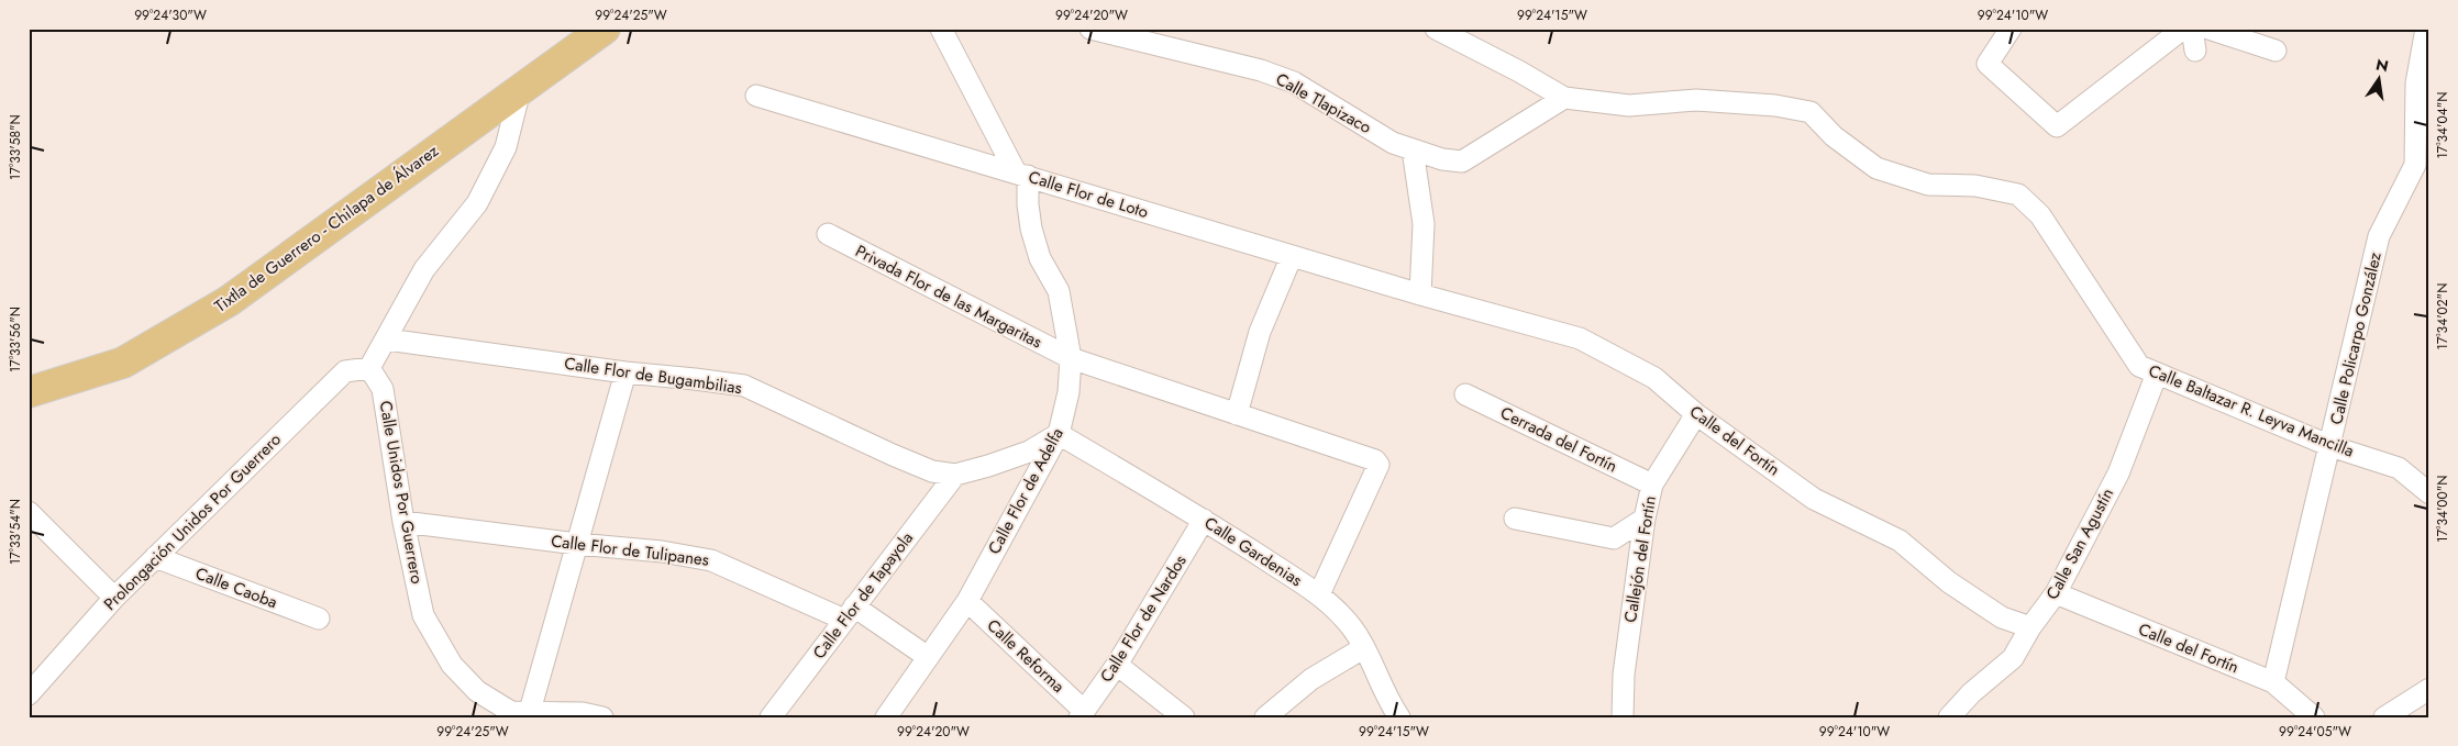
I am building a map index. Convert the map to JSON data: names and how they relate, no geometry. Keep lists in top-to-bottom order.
{
  "streets": {
    "main road": ["Tixtla de Guerrero - Chilapa de Álvarez"],
    "street": [
      "Calle Tlapizaco",
      "Calle Flor de Loto",
      "Privada Flor de las Margaritas",
      "Calle Policarpo González",
      "Calle Flor de Bugambilias",
      "Calle Baltazar R. Leyva Mancilla",
      "Cerrada del Fortín",
      "Calle del Fortín",
      "Calle Flor de Adelfa",
      "Calle Unidos Por Guerrero",
      "Prolongación Unidos Por Guerrero",
      "Calle San Agustín",
      "Calle Flor de Tulipanes",
      "Calle Gardenias",
      "Callejón del Fortín",
      "Calle Caoba",
      "Calle Flor de Tapayola",
      "Calle Flor de Nardos",
      "Calle Reforma"
    ]
  },
  "crossings": [
    ["Calle Tlapizaco", "Calle Baltazar R. Leyva Mancilla"],
    ["Calle Flor de Loto", "Calle del Fortín"],
    ["Calle Flor de Loto", "Calle Flor de Adelfa"],
    ["Privada Flor de las Margaritas", "Calle Flor de Adelfa"],
    ["Calle Policarpo González", "Calle Baltazar R. Leyva Mancilla"],
    ["Calle Policarpo González", "Calle del Fortín"],
    ["Calle Flor de Bugambilias", "Calle Flor de Adelfa"],
    ["Calle Flor de Bugambilias", "Calle Gardenias"],
    ["Calle Flor de Bugambilias", "Calle Flor de Tapayola"],
    ["Calle Baltazar R. Leyva Mancilla", "Calle San Agustín"],
    ["Cerrada del Fortín", "Callejón del Fortín"],
    ["Calle del Fortín", "Calle San Agustín"],
    ["Calle del Fortín", "Callejón del Fortín"],
    ["Calle Flor de Adelfa", "Calle Flor de Tulipanes"],
    ["Calle Flor de Adelfa", "Calle Gardenias"],
    ["Calle Flor de Adelfa", "Calle Reforma"],
    ["Calle Unidos Por Guerrero", "Prolongación Unidos Por Guerrero"],
    ["Calle Unidos Por Guerrero", "Calle Flor de Tulipanes"],
    ["Prolongación Unidos Por Guerrero", "Calle Caoba"],
    ["Calle Flor de Tulipanes", "Calle Flor de Tapayola"],
    ["Calle Gardenias", "Calle Flor de Nardos"],
    ["Calle Flor de Nardos", "Calle Reforma"]
  ],
  "north": "top",
  "coordinates": [
    "99°24'30\"W",
    "99°24'25\"W",
    "99°24'20\"W",
    "99°24'15\"W",
    "99°24'10\"W",
    "17°34'04\"N",
    "17°33'58\"N",
    "17°34'02\"N",
    "17°33'56\"N",
    "17°34'00\"N",
    "17°33'54\"N",
    "99°24'05\"W"
  ]
}
